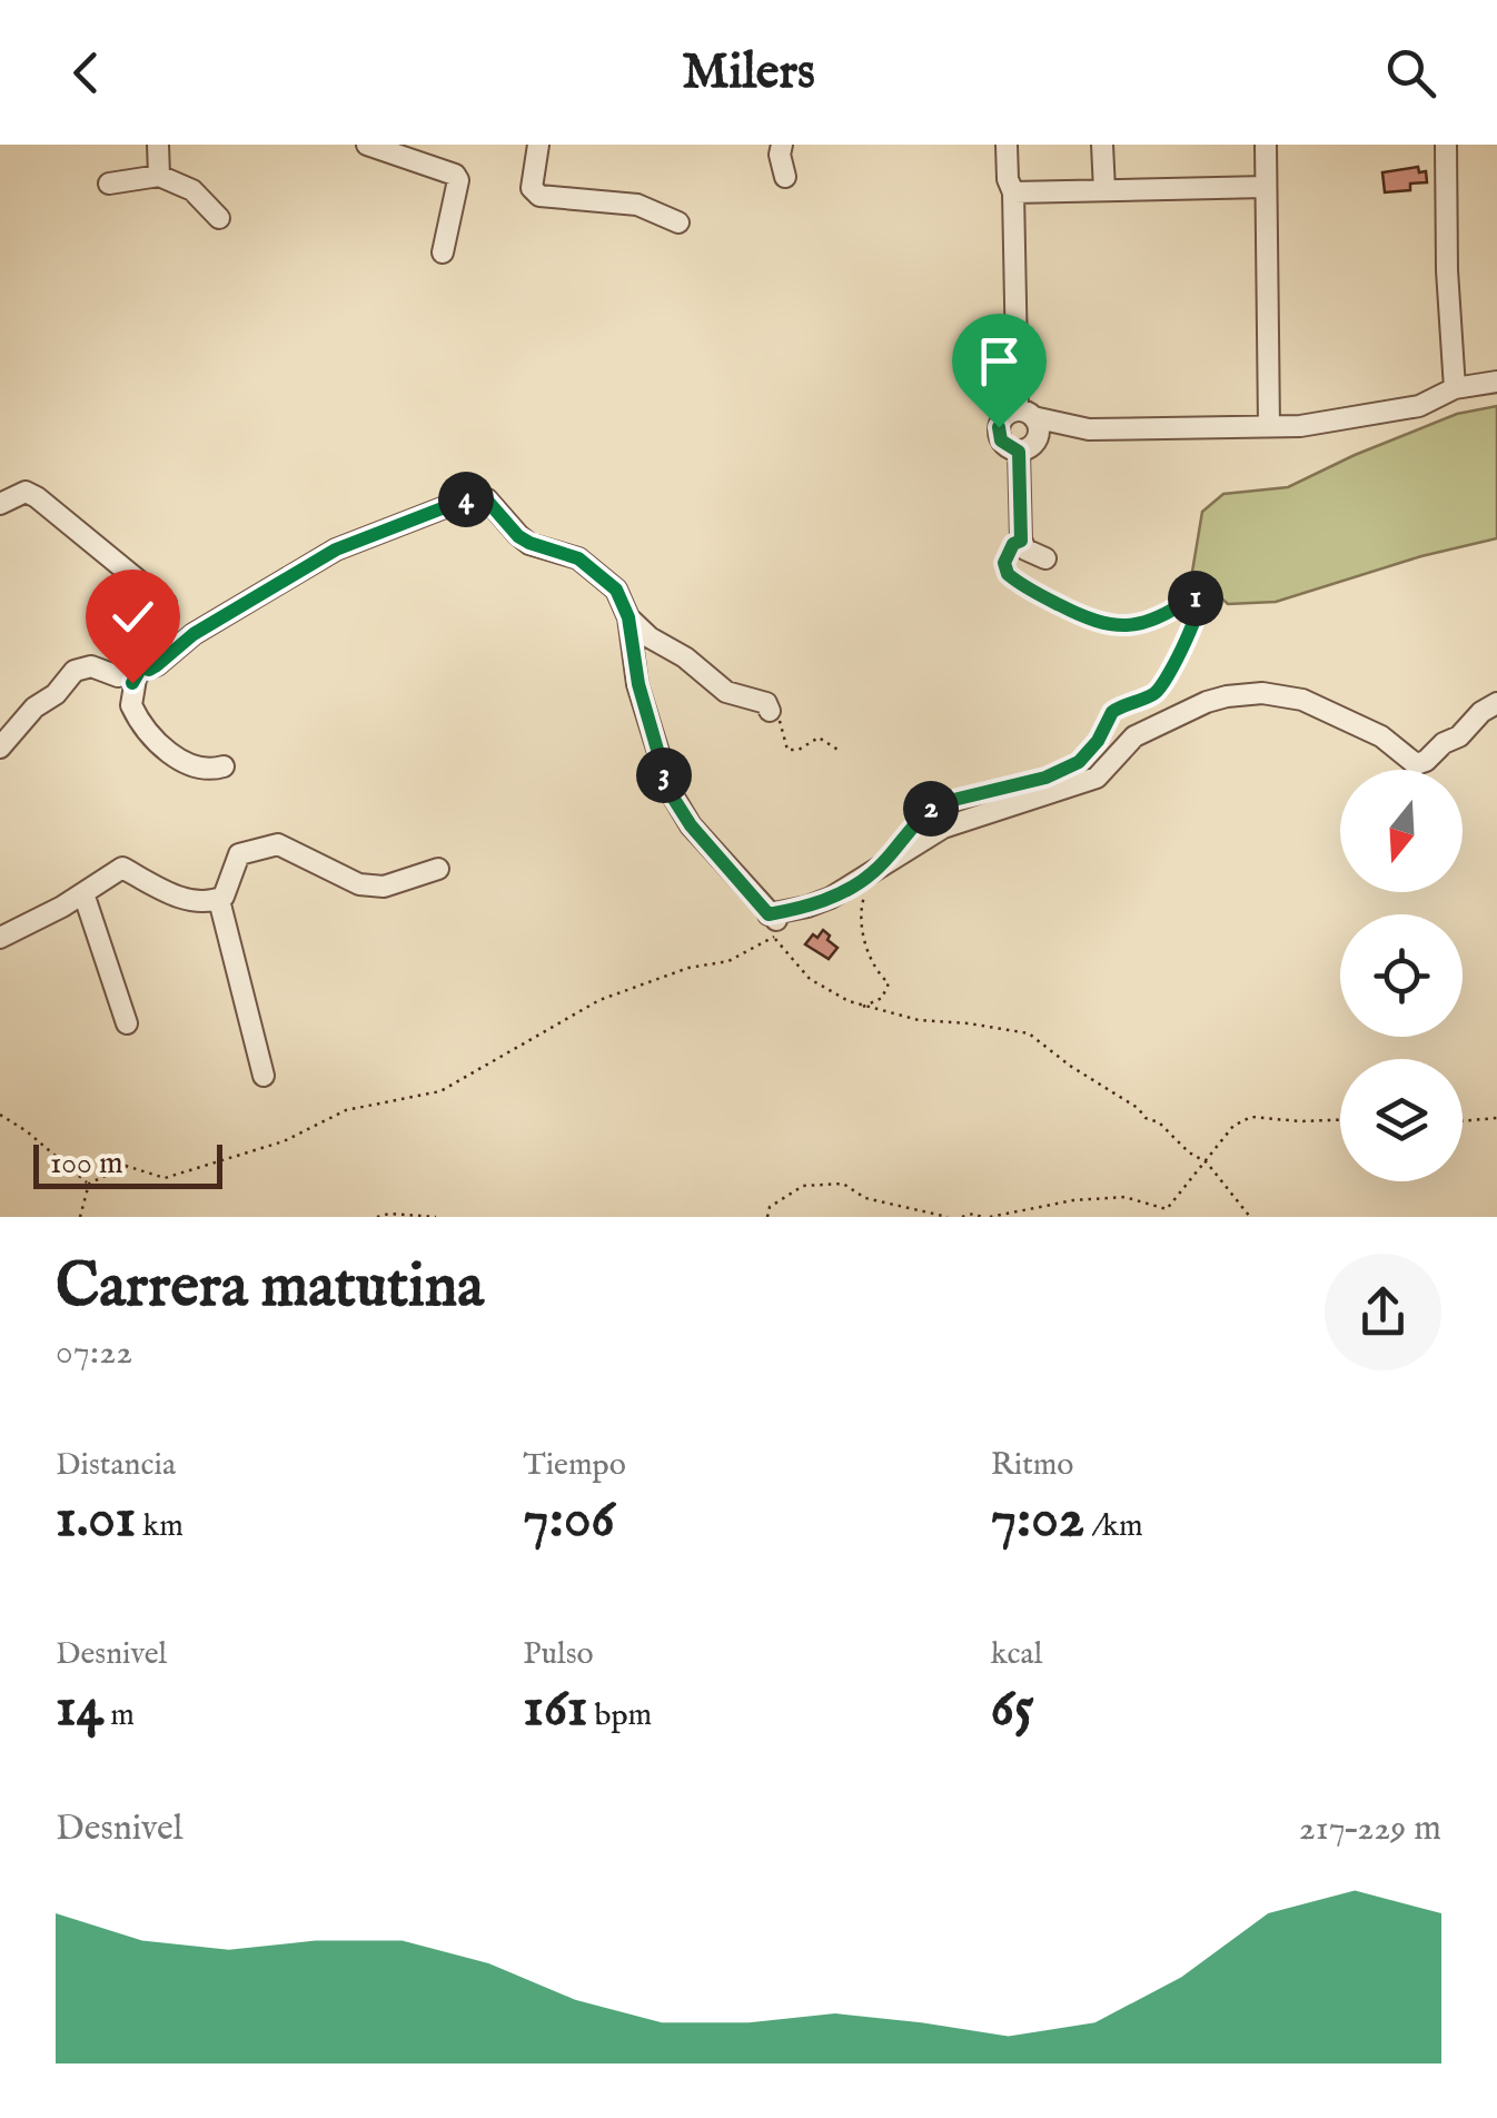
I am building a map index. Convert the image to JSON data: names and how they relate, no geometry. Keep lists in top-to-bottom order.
{
  "scale_bar": "100 m",
  "north": "bottom",
  "page": {
    "header": "Milers",
    "pins": [
      "4",
      "1",
      "3",
      "2"
    ],
    "scale": "100 m",
    "heading": ["Carrera matutina", "07:22"],
    "stats": [
      ["Distancia", "1.01 km"],
      ["Tiempo", "7:06"],
      ["Ritmo", "7:02 /km"],
      ["Desnivel", "14 m"],
      ["Pulso", "161 bpm"],
      ["kcal", "65"]
    ],
    "chart": ["Desnivel", "217–229 m"]
  }
}
